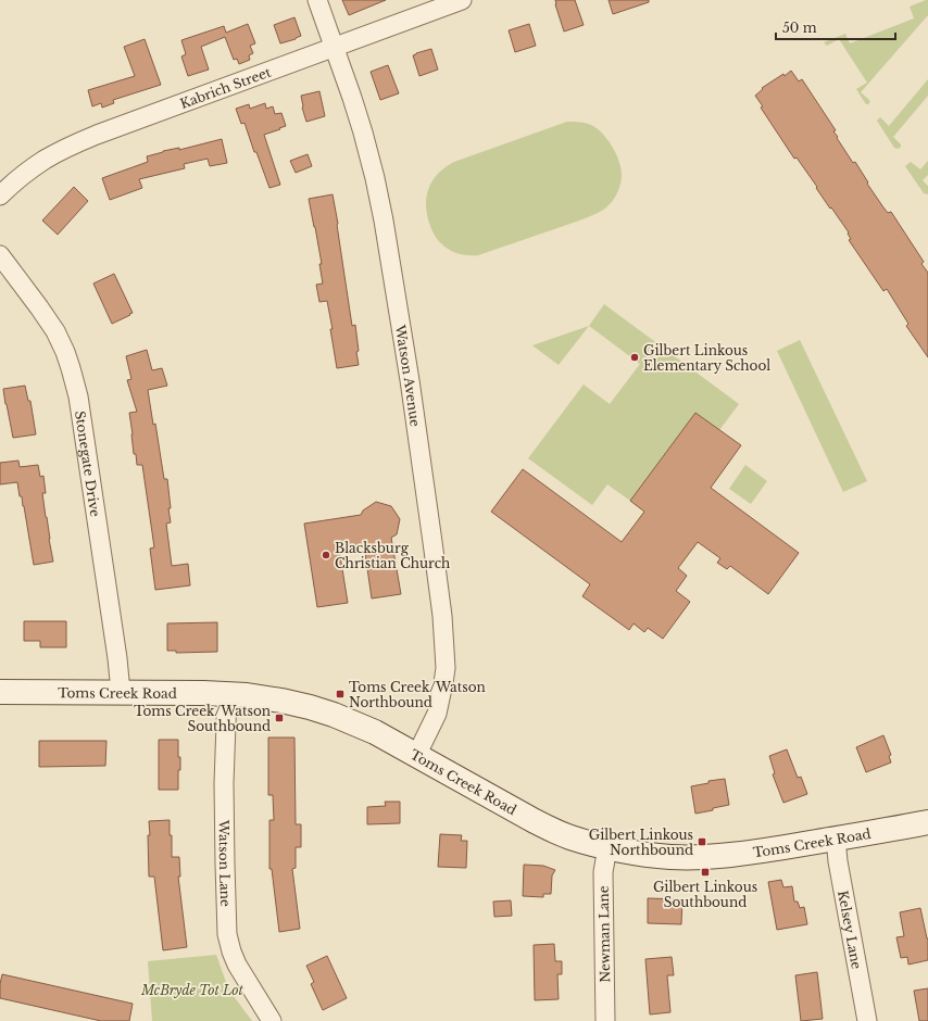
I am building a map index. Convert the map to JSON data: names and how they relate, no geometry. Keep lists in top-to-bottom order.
{
  "streets": {
    "main road": ["Toms Creek Road"],
    "street": [
      "Kabrich Street",
      "Watson Avenue",
      "Stonegate Drive",
      "Watson Lane",
      "Kelsey Lane",
      "Newman Lane"
    ]
  },
  "crossings": [
    ["Kabrich Street", "Watson Avenue"],
    ["Watson Avenue", "Toms Creek Road"],
    ["Stonegate Drive", "Toms Creek Road"],
    ["Toms Creek Road", "Watson Lane"],
    ["Toms Creek Road", "Kelsey Lane"],
    ["Toms Creek Road", "Newman Lane"]
  ],
  "parks": ["McBryde Tot Lot"],
  "places": {
    "other": ["Gilbert Linkous Elementary School", "Blacksburg Christian Church"],
    "transit": [
      "Toms Creek/Watson Northbound",
      "Toms Creek/Watson Southbound",
      "Gilbert Linkous Northbound",
      "Gilbert Linkous Southbound"
    ]
  },
  "scale_bar": "50 m"
}
